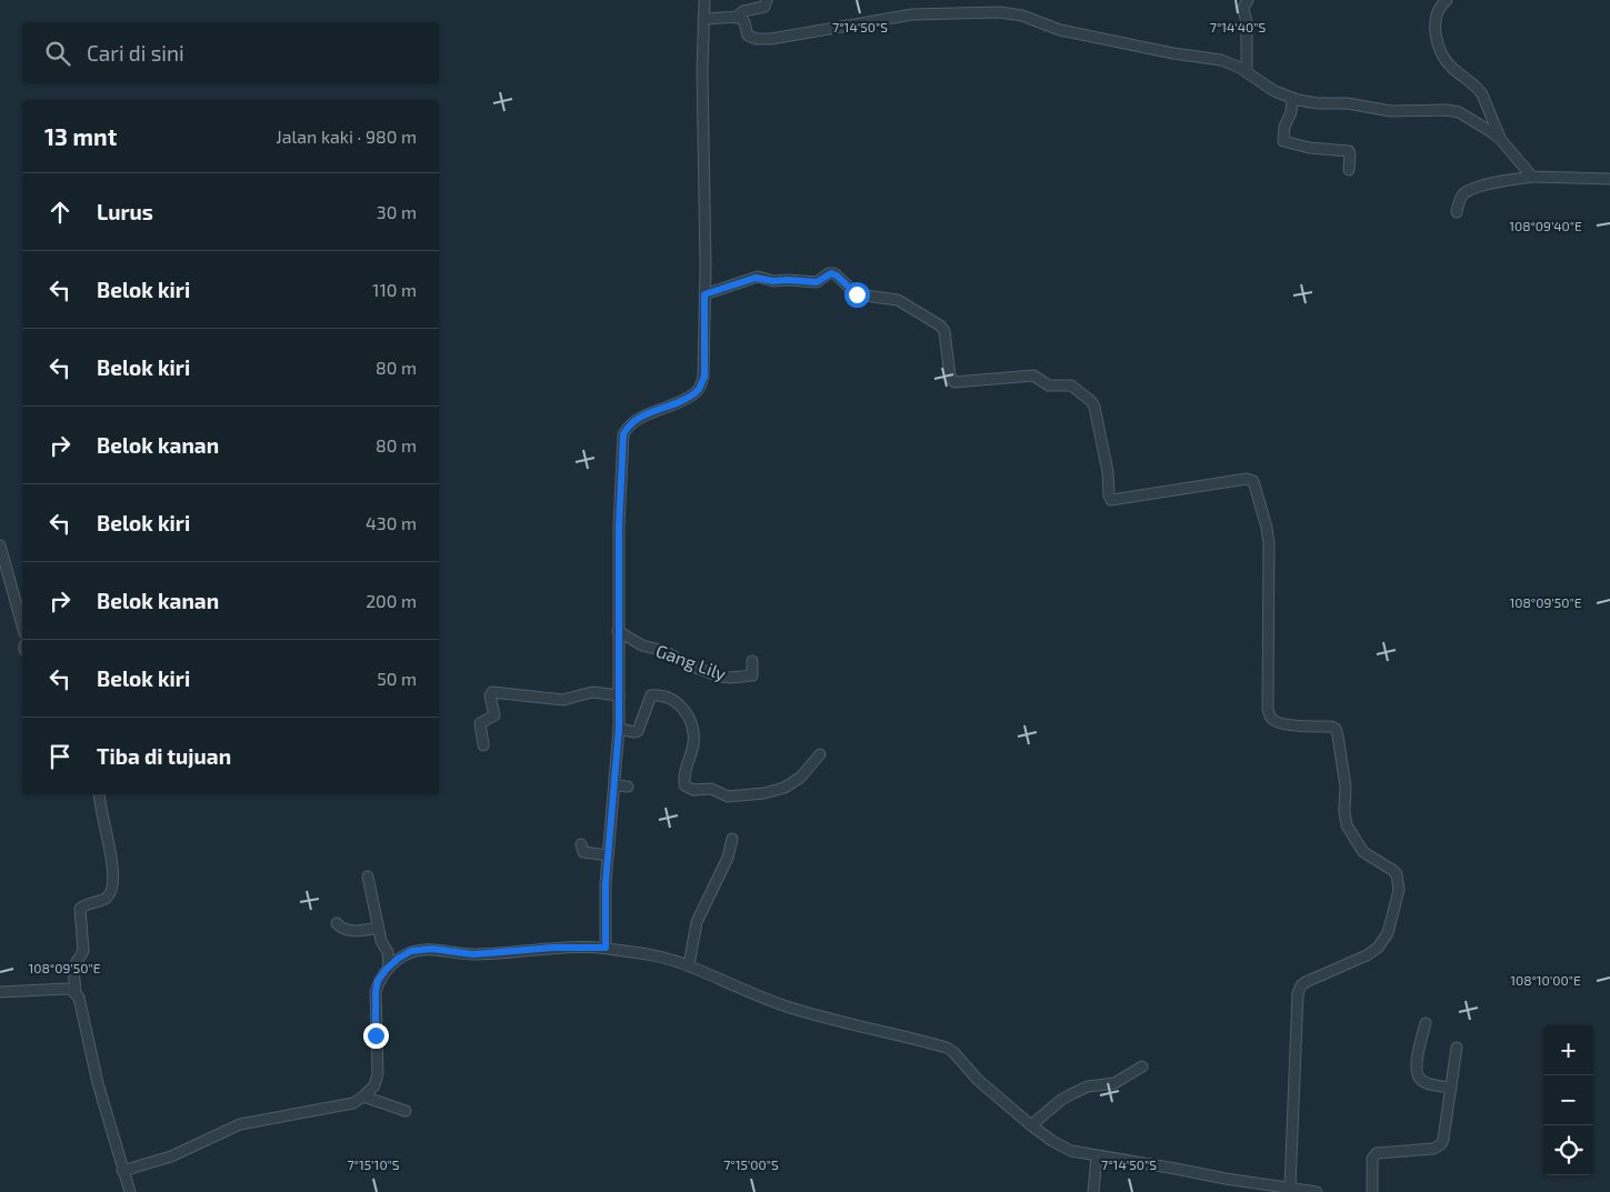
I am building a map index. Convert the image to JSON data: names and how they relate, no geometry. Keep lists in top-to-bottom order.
{
  "streets": {
    "street": ["Gang Lily"]
  },
  "page": {
    "search": "Cari di sini",
    "heading": ["13 mnt", "Jalan kaki · 980 m"],
    "list": [
      ["Lurus", "30 m"],
      ["Belok kiri", "110 m"],
      ["Belok kiri", "80 m"],
      ["Belok kanan", "80 m"],
      ["Belok kiri", "430 m"],
      ["Belok kanan", "200 m"],
      ["Belok kiri", "50 m"],
      "Tiba di tujuan"
    ],
    "map_buttons": ["+", "−"]
  },
  "coordinates": [
    "7°14'50\"S",
    "7°14'40\"S",
    "108°09'40\"E",
    "108°09'50\"E",
    "108°10'00\"E",
    "7°15'10\"S",
    "7°15'00\"S"
  ]
}
